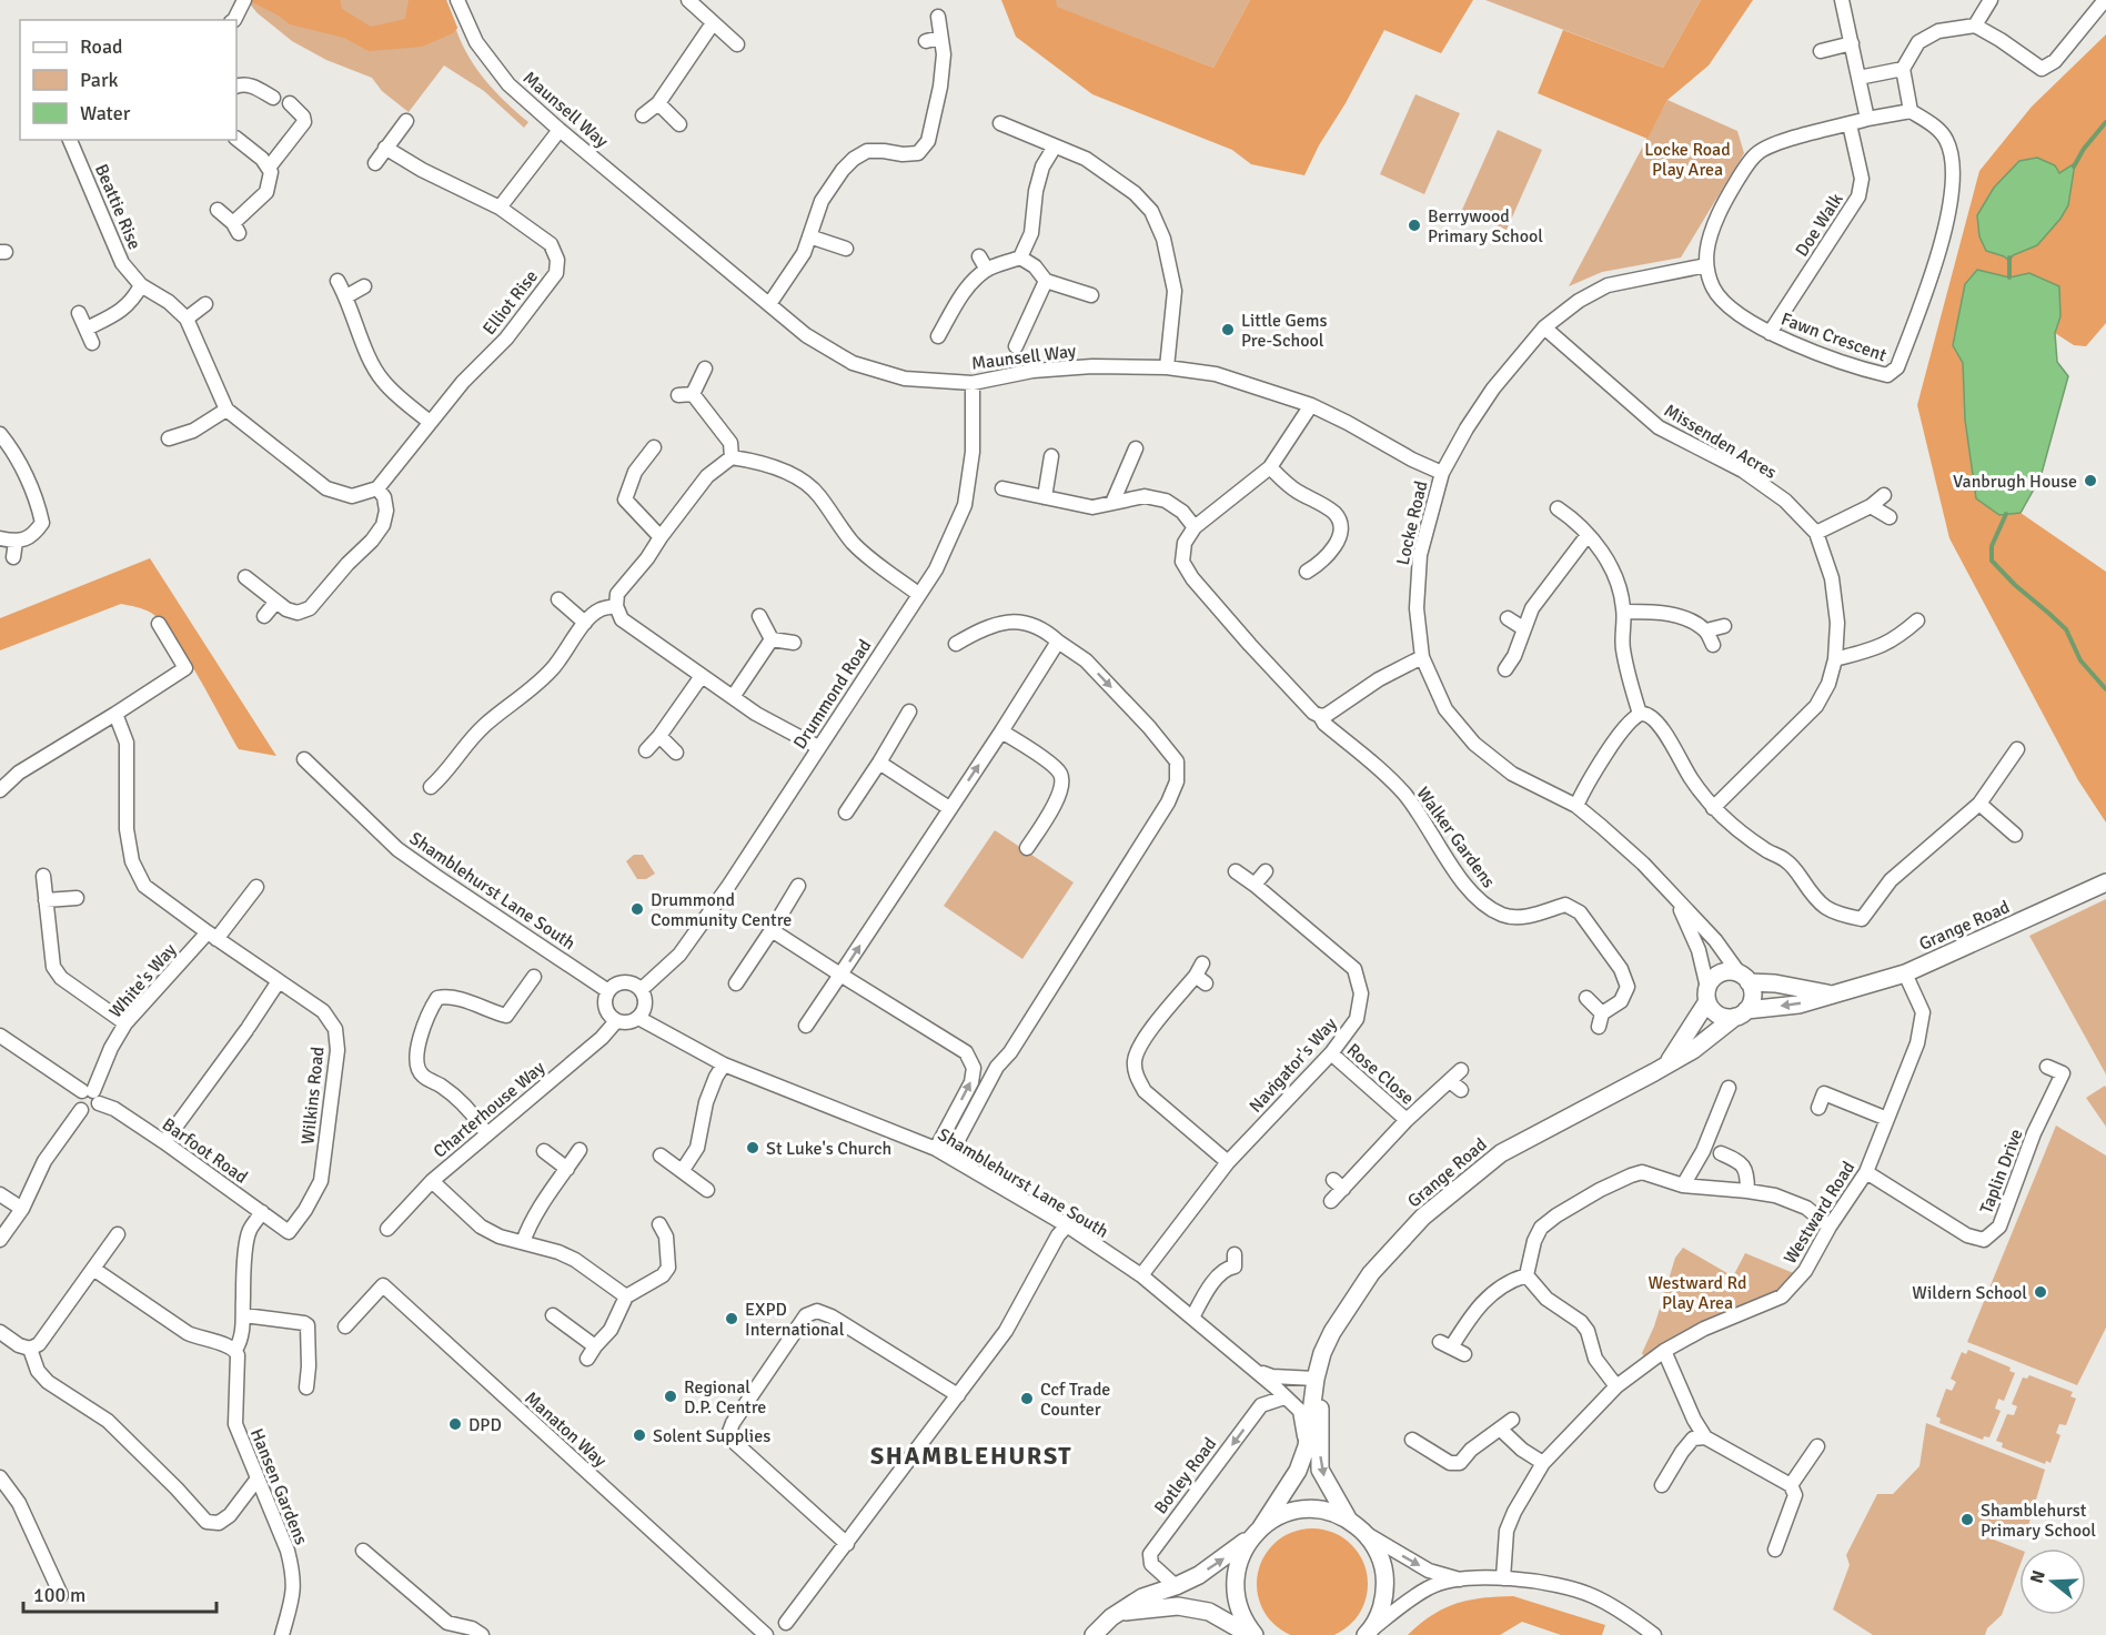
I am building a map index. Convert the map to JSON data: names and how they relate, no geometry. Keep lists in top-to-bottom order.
{
  "streets": {
    "main road": ["Grange Road"],
    "street": [
      "Maunsell Way",
      "Beattie Rise",
      "Doe Walk",
      "Elliot Rise",
      "Fawn Crescent",
      "Missenden Acres",
      "Locke Road",
      "Drummond Road",
      "Walker Gardens",
      "Shamblehurst Lane South",
      "White's Way",
      "Navigator's Way",
      "Rose Close",
      "Wilkins Road",
      "Charterhouse Way",
      "Barfoot Road",
      "Taplin Drive",
      "Westward Road",
      "Manaton Way",
      "Botley Road",
      "Hansen Gardens"
    ]
  },
  "crossings": [
    ["Maunsell Way", "Locke Road"],
    ["Maunsell Way", "Drummond Road"],
    ["Maunsell Way", "Walker Gardens"],
    ["Doe Walk", "Fawn Crescent"],
    ["Fawn Crescent", "Locke Road"],
    ["Missenden Acres", "Locke Road"],
    ["Locke Road", "Grange Road"],
    ["Drummond Road", "Shamblehurst Lane South"],
    ["Drummond Road", "Charterhouse Way"],
    ["Shamblehurst Lane South", "Grange Road"],
    ["Shamblehurst Lane South", "Navigator's Way"],
    ["Shamblehurst Lane South", "Charterhouse Way"],
    ["Shamblehurst Lane South", "Botley Road"],
    ["Grange Road", "Westward Road"],
    ["White's Way", "Wilkins Road"],
    ["White's Way", "Barfoot Road"],
    ["Navigator's Way", "Rose Close"],
    ["Wilkins Road", "Barfoot Road"],
    ["Barfoot Road", "Hansen Gardens"],
    ["Taplin Drive", "Westward Road"]
  ],
  "one_way": ["Botley Road"],
  "districts": ["SHAMBLEHURST"],
  "parks": ["Locke Road Play Area", "Westward Rd Play Area"],
  "places": [
    "Berrywood Primary School",
    "Little Gems Pre-School",
    "Vanbrugh House",
    "Drummond Community Centre",
    "St Luke's Church",
    "Wildern School",
    "EXPD International",
    "Regional D.P. Centre",
    "Ccf Trade Counter",
    "DPD",
    "Solent Supplies",
    "Shamblehurst Primary School"
  ],
  "legend": ["Road", "Park", "Water"],
  "scale_bar": "100 m",
  "north": "left"
}
